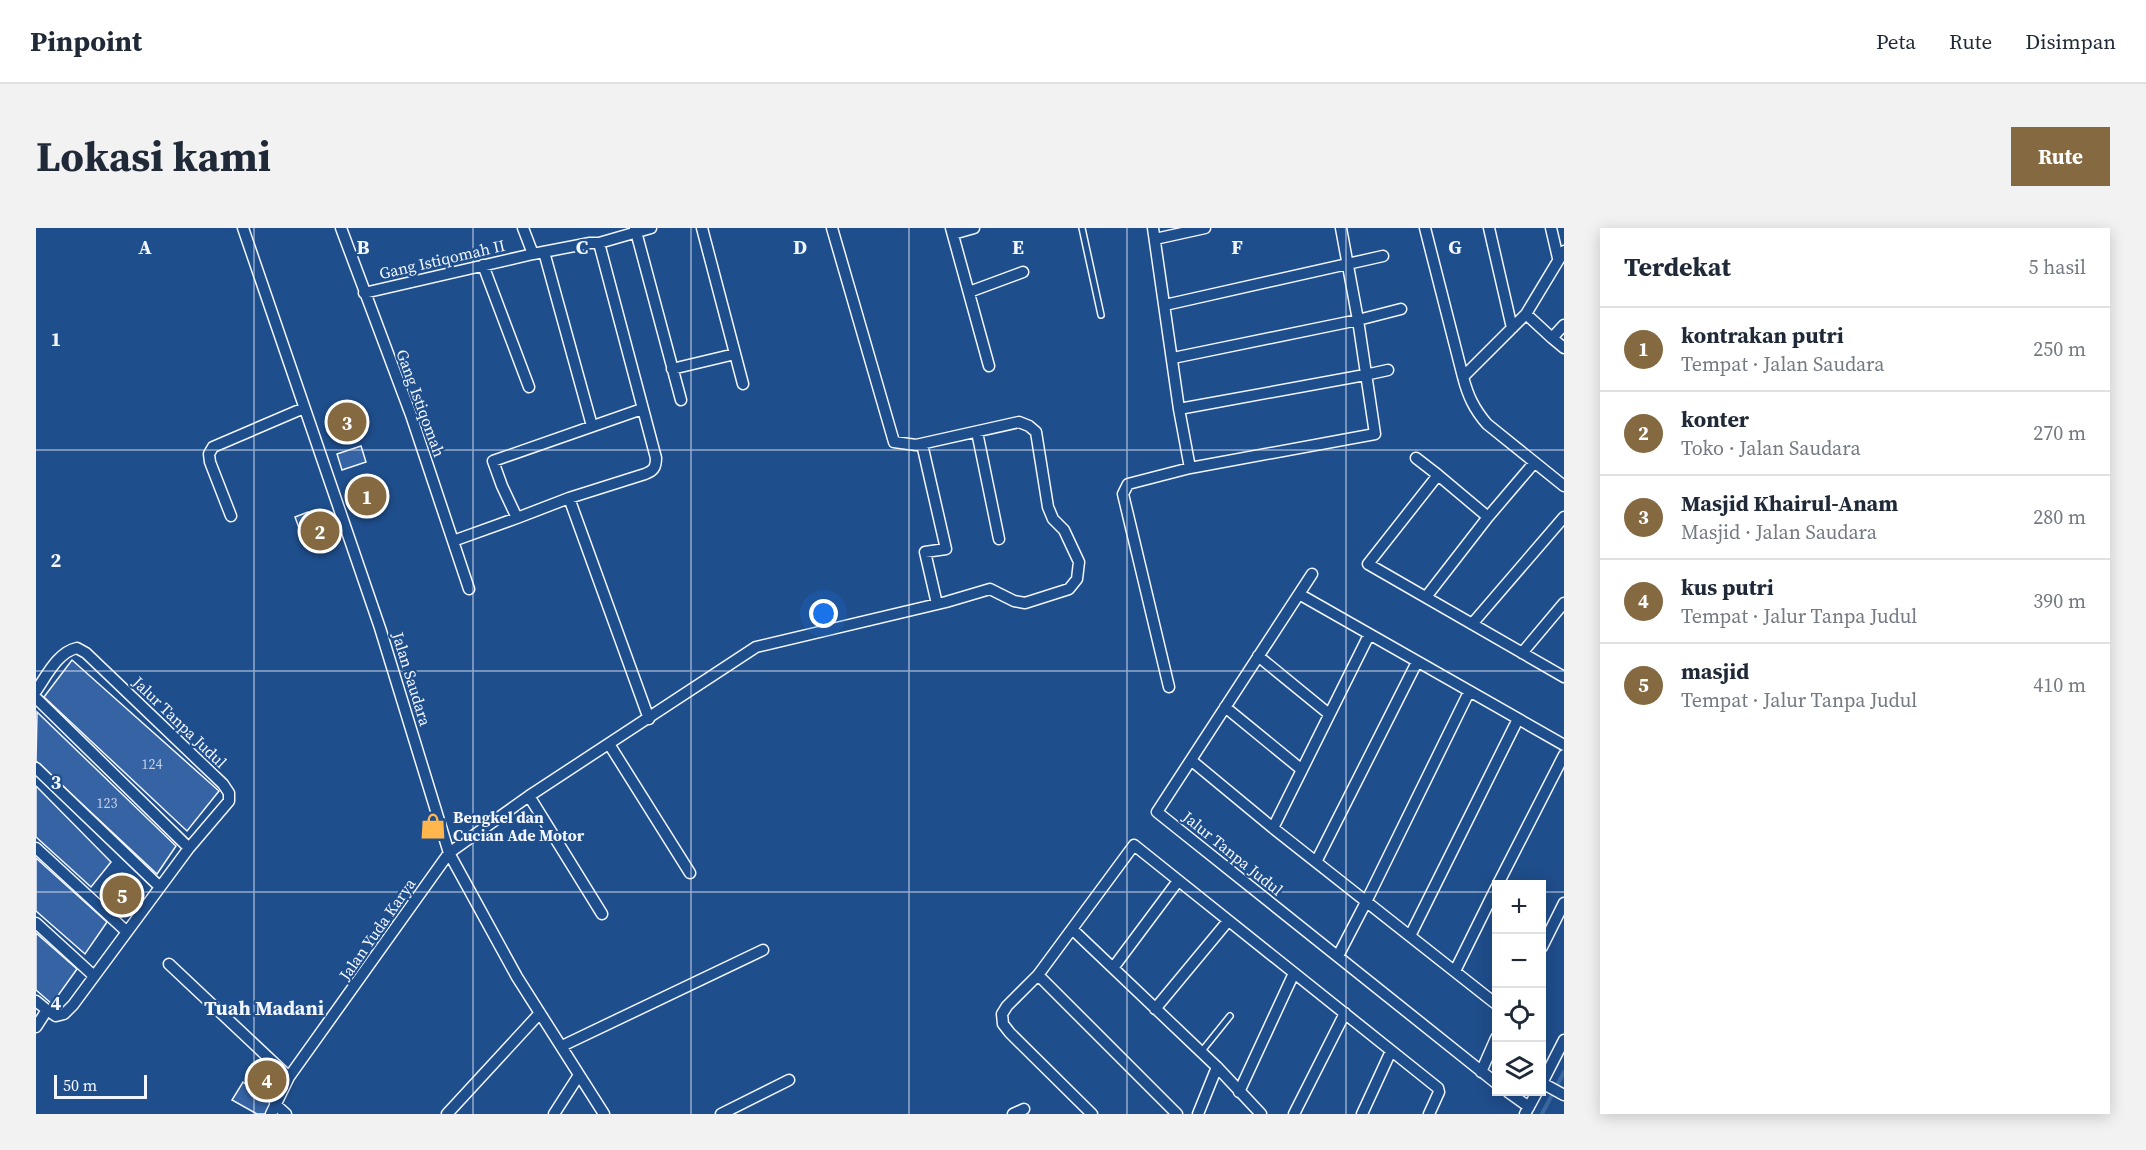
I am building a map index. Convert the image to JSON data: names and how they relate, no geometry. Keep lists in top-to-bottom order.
{
  "streets": {
    "street": [
      "Gang Istiqomah II",
      "Gang Istiqomah",
      "Jalan Saudara",
      "Jalur Tanpa Judul",
      "Jalan Yuda Karya"
    ]
  },
  "crossings": [
    ["Gang Istiqomah II", "Gang Istiqomah"],
    ["Jalan Saudara", "Jalan Yuda Karya"]
  ],
  "districts": ["Tuah Madani"],
  "places": {
    "shop": ["Bengkel dan Cucian Ade Motor"]
  },
  "house_numbers": ["124", "123"],
  "scale_bar": "50 m",
  "page": {
    "header": "Pinpoint",
    "nav": ["Peta", "Rute", "Disimpan"],
    "title": "Lokasi kami",
    "buttons": "Rute",
    "heading": ["Terdekat", "5 hasil"],
    "list": [
      {
        "mark": "1",
        "name": "kontrakan putri",
        "note": "Tempat · Jalan Saudara",
        "value": "250 m"
      },
      {
        "mark": "2",
        "name": "konter",
        "note": "Toko · Jalan Saudara",
        "value": "270 m"
      },
      {
        "mark": "3",
        "name": "Masjid Khairul-Anam",
        "note": "Masjid · Jalan Saudara",
        "value": "280 m"
      },
      {
        "mark": "4",
        "name": "kus putri",
        "note": "Tempat · Jalur Tanpa Judul",
        "value": "390 m"
      },
      {
        "mark": "5",
        "name": "masjid",
        "note": "Tempat · Jalur Tanpa Judul",
        "value": "410 m"
      }
    ],
    "pins": [
      "3",
      "1",
      "2",
      "5",
      "4"
    ],
    "map_buttons": ["+", "−"],
    "scale": "50 m"
  },
  "grid": {
    "columns": [
      "A",
      "B",
      "C",
      "D",
      "E",
      "F",
      "G"
    ],
    "rows": [
      "1",
      "2",
      "3",
      "4"
    ]
  }
}
